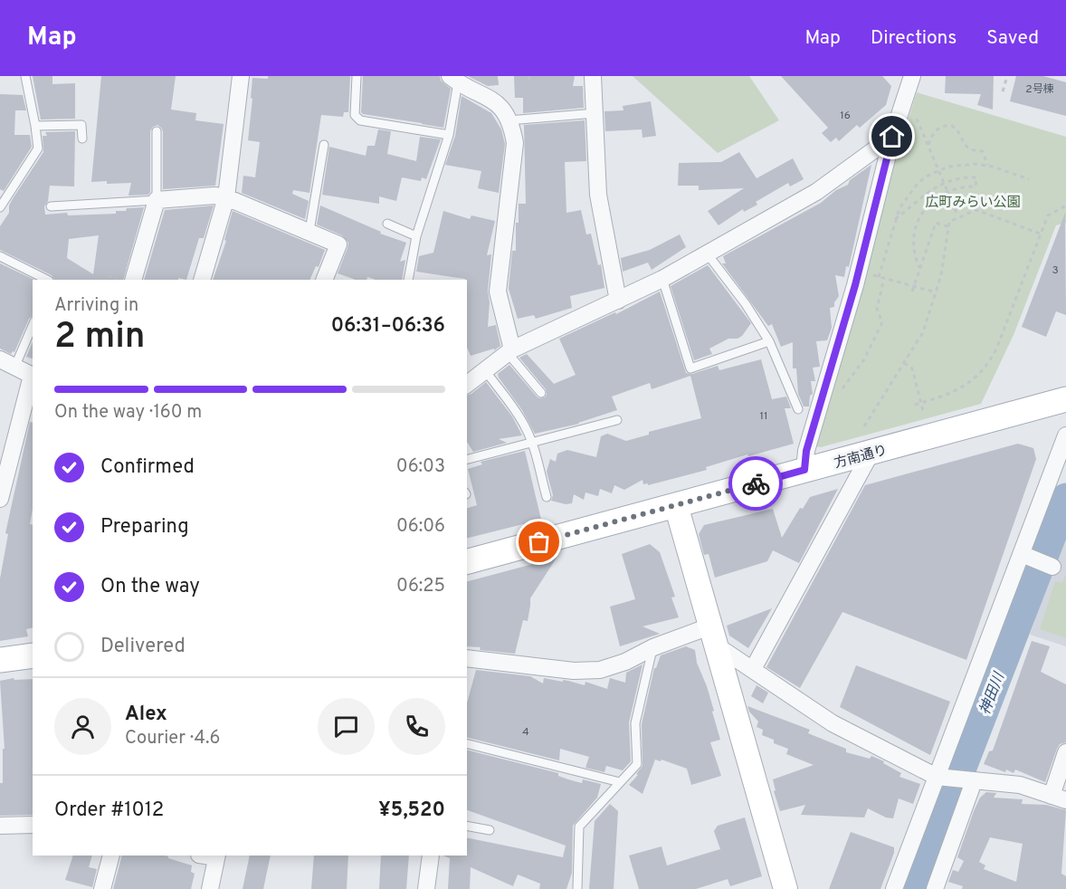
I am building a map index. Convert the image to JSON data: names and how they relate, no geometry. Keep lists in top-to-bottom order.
{
  "streets": {
    "main road": ["方南通り"]
  },
  "water": ["神田川"],
  "parks": ["広町みらい公園"],
  "house_numbers": [
    "2号棟",
    "16",
    "3",
    "11",
    "4"
  ],
  "page": {
    "header": "Map",
    "nav": ["Map", "Directions", "Saved"],
    "heading": ["2 min", "Arriving in", "06:31–06:36"],
    "panel": [
      "Alex",
      "Courier · 4.6",
      "Order #1012",
      "¥5,520"
    ],
    "bar": "On the way · 160 m",
    "list": [
      ["Confirmed", "06:03"],
      ["Preparing", "06:06"],
      ["On the way", "06:25"],
      "Delivered"
    ]
  }
}
